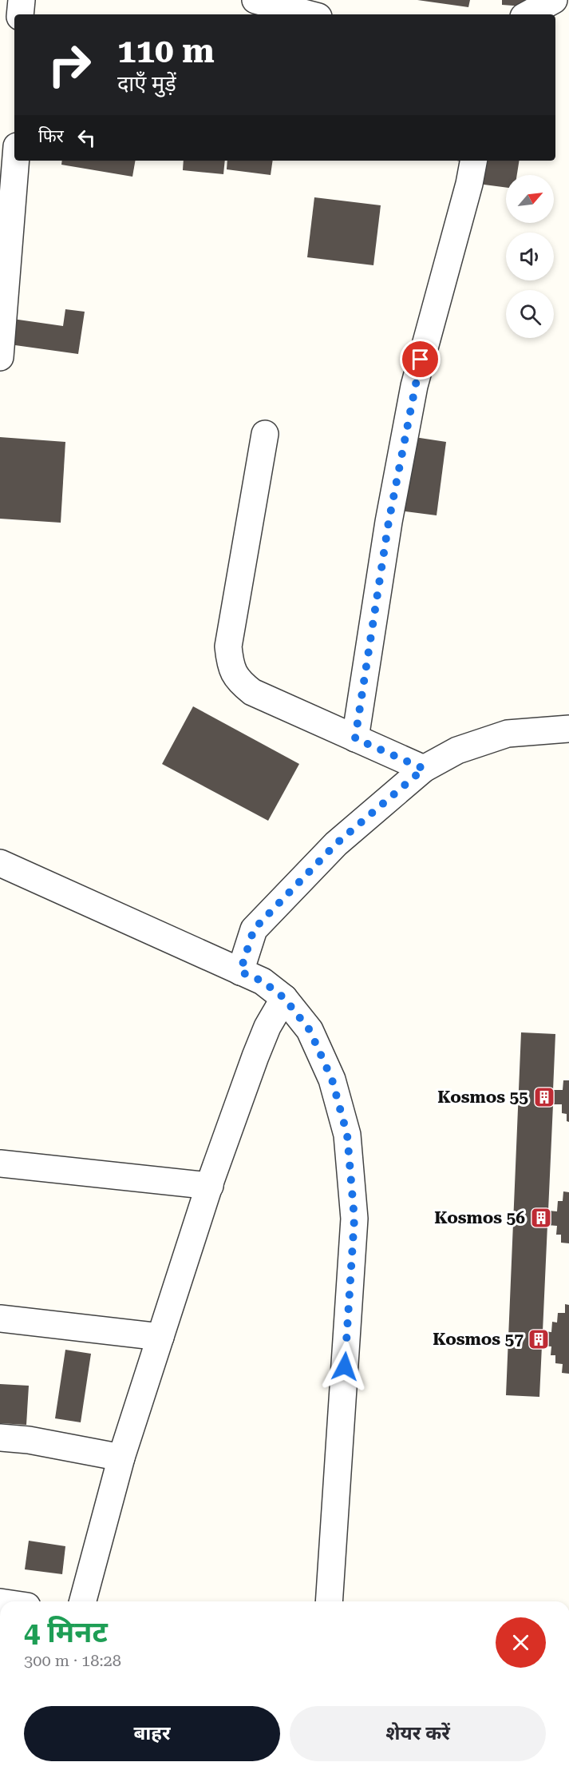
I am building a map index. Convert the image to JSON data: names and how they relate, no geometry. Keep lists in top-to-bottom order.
{
  "places": {
    "building": ["Kosmos 55", "Kosmos 56", "Kosmos 57"]
  },
  "north": "top right",
  "page": {
    "turn": ["110 m", "दाएँ मुड़ें"],
    "then": "फिर",
    "heading": ["4 मिनट", "300 m · 18:28"],
    "buttons": ["बाहर", "शेयर करें"]
  }
}
